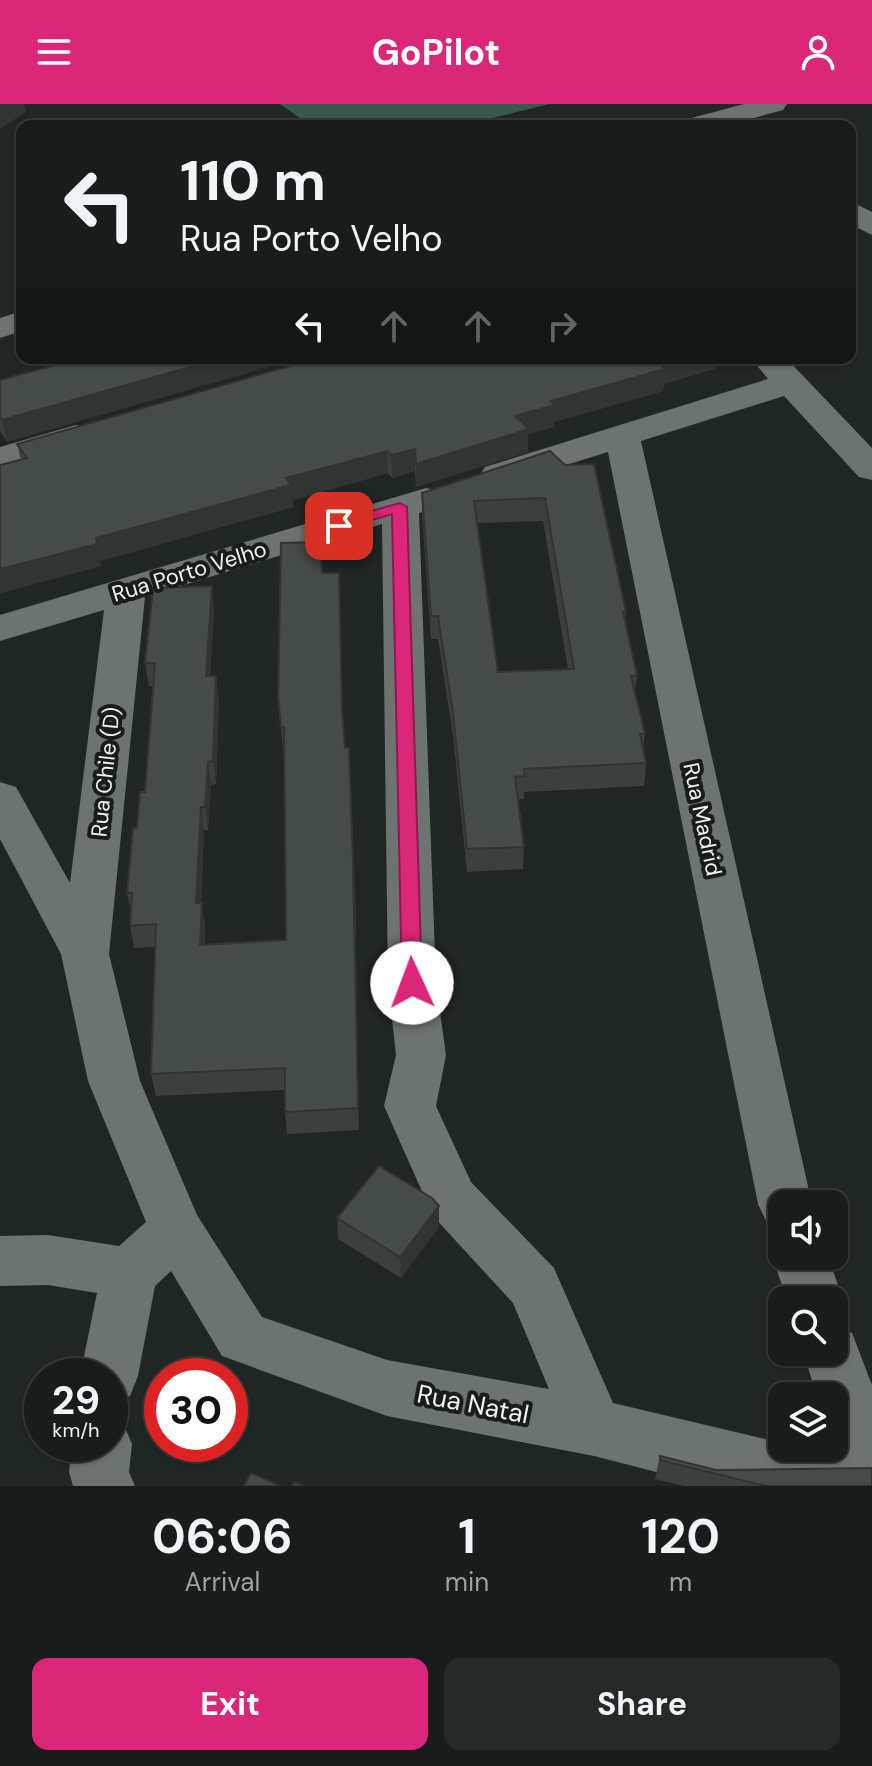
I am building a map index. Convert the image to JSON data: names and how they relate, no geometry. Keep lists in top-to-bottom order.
{
  "streets": {
    "street": [
      "Rua Porto Velho",
      "Rua Chile (D)",
      "Rua Madrid",
      "Rua Natal"
    ]
  },
  "crossings": [
    ["Rua Porto Velho", "Rua Chile (D)"],
    ["Rua Porto Velho", "Rua Madrid"],
    ["Rua Chile (D)", "Rua Natal"]
  ],
  "page": {
    "header": "GoPilot",
    "turn": ["110 m", "Rua Porto Velho"],
    "speed": "29 km/h",
    "limit": "30",
    "eta": [
      "06:06",
      "Arrival",
      "1",
      "min",
      "120",
      "m"
    ],
    "buttons": ["Exit", "Share"]
  }
}
